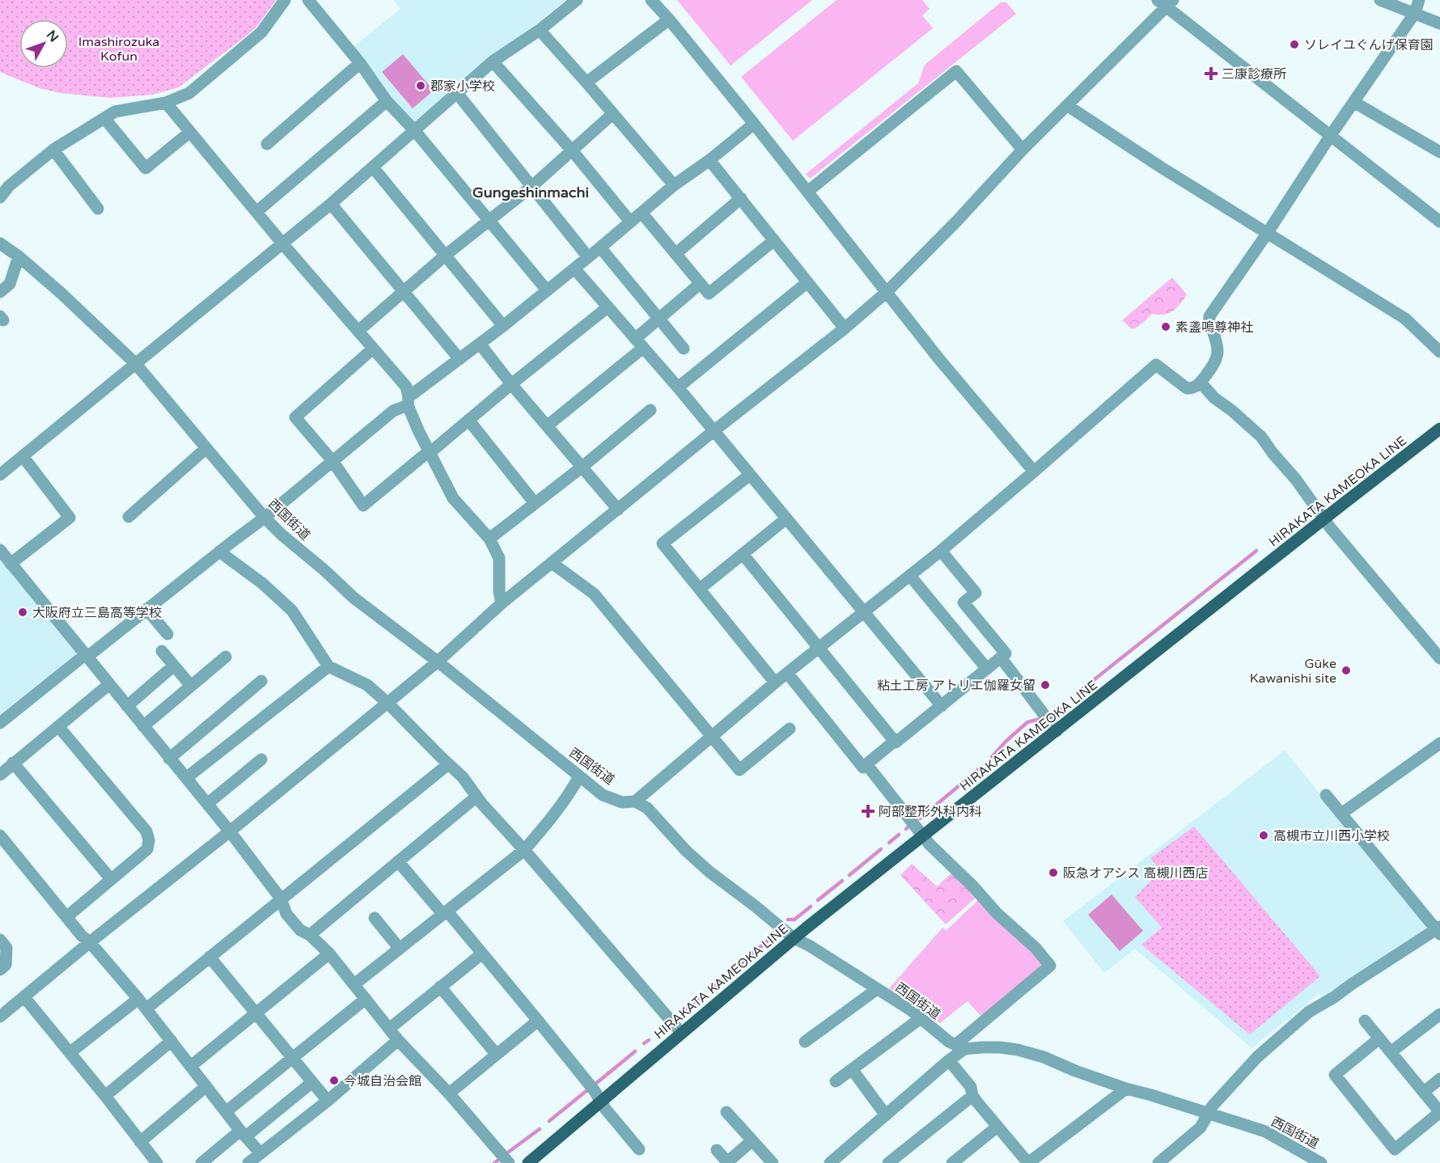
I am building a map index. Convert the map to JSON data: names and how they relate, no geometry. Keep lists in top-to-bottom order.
{
  "streets": {
    "main road": ["HIRAKATA KAMEOKA LINE"],
    "street": ["西国街道"]
  },
  "crossings": [
    ["HIRAKATA KAMEOKA LINE", "西国街道"]
  ],
  "districts": ["Gungeshinmachi"],
  "parks": ["Imashirozuka Kofun"],
  "places": {
    "other": [
      "ソレイユぐんげ保育園",
      "郡家小学校",
      "素盞嗚尊神社",
      "大阪府立三島高等学校",
      "Gūke Kawanishi site",
      "粘土工房 アトリエ伽羅女留",
      "高槻市立川西小学校",
      "阪急オアシス 高槻川西店",
      "今城自治会館"
    ],
    "health": ["三康診療所", "阿部整形外科内科"]
  },
  "north": "top right"
}
